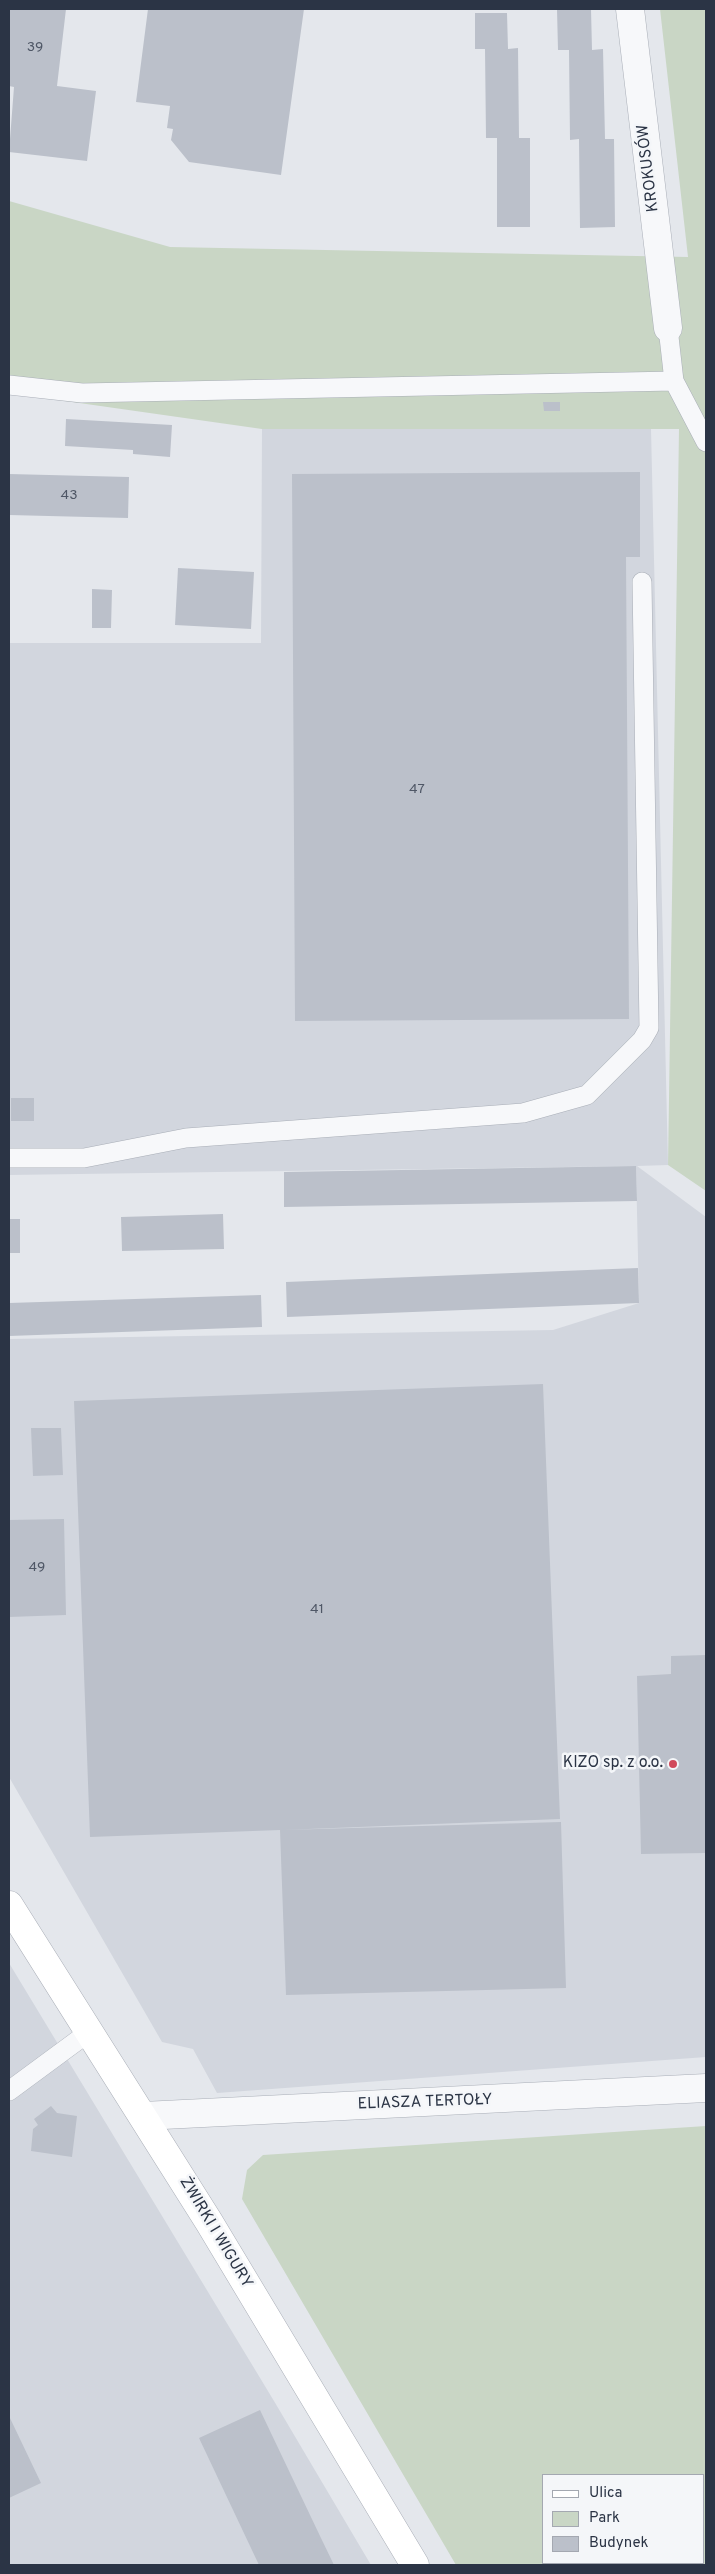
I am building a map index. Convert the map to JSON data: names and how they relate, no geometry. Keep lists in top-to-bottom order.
{
  "streets": {
    "street": ["KROKUSÓW", "ELIASZA TERTOŁY", "ŻWIRKI I WIGURY"]
  },
  "crossings": [
    ["ELIASZA TERTOŁY", "ŻWIRKI I WIGURY"]
  ],
  "places": ["KIZO sp. z o.o."],
  "house_numbers": [
    "39",
    "43",
    "47",
    "49",
    "41"
  ],
  "legend": ["Ulica", "Park", "Budynek"]
}
